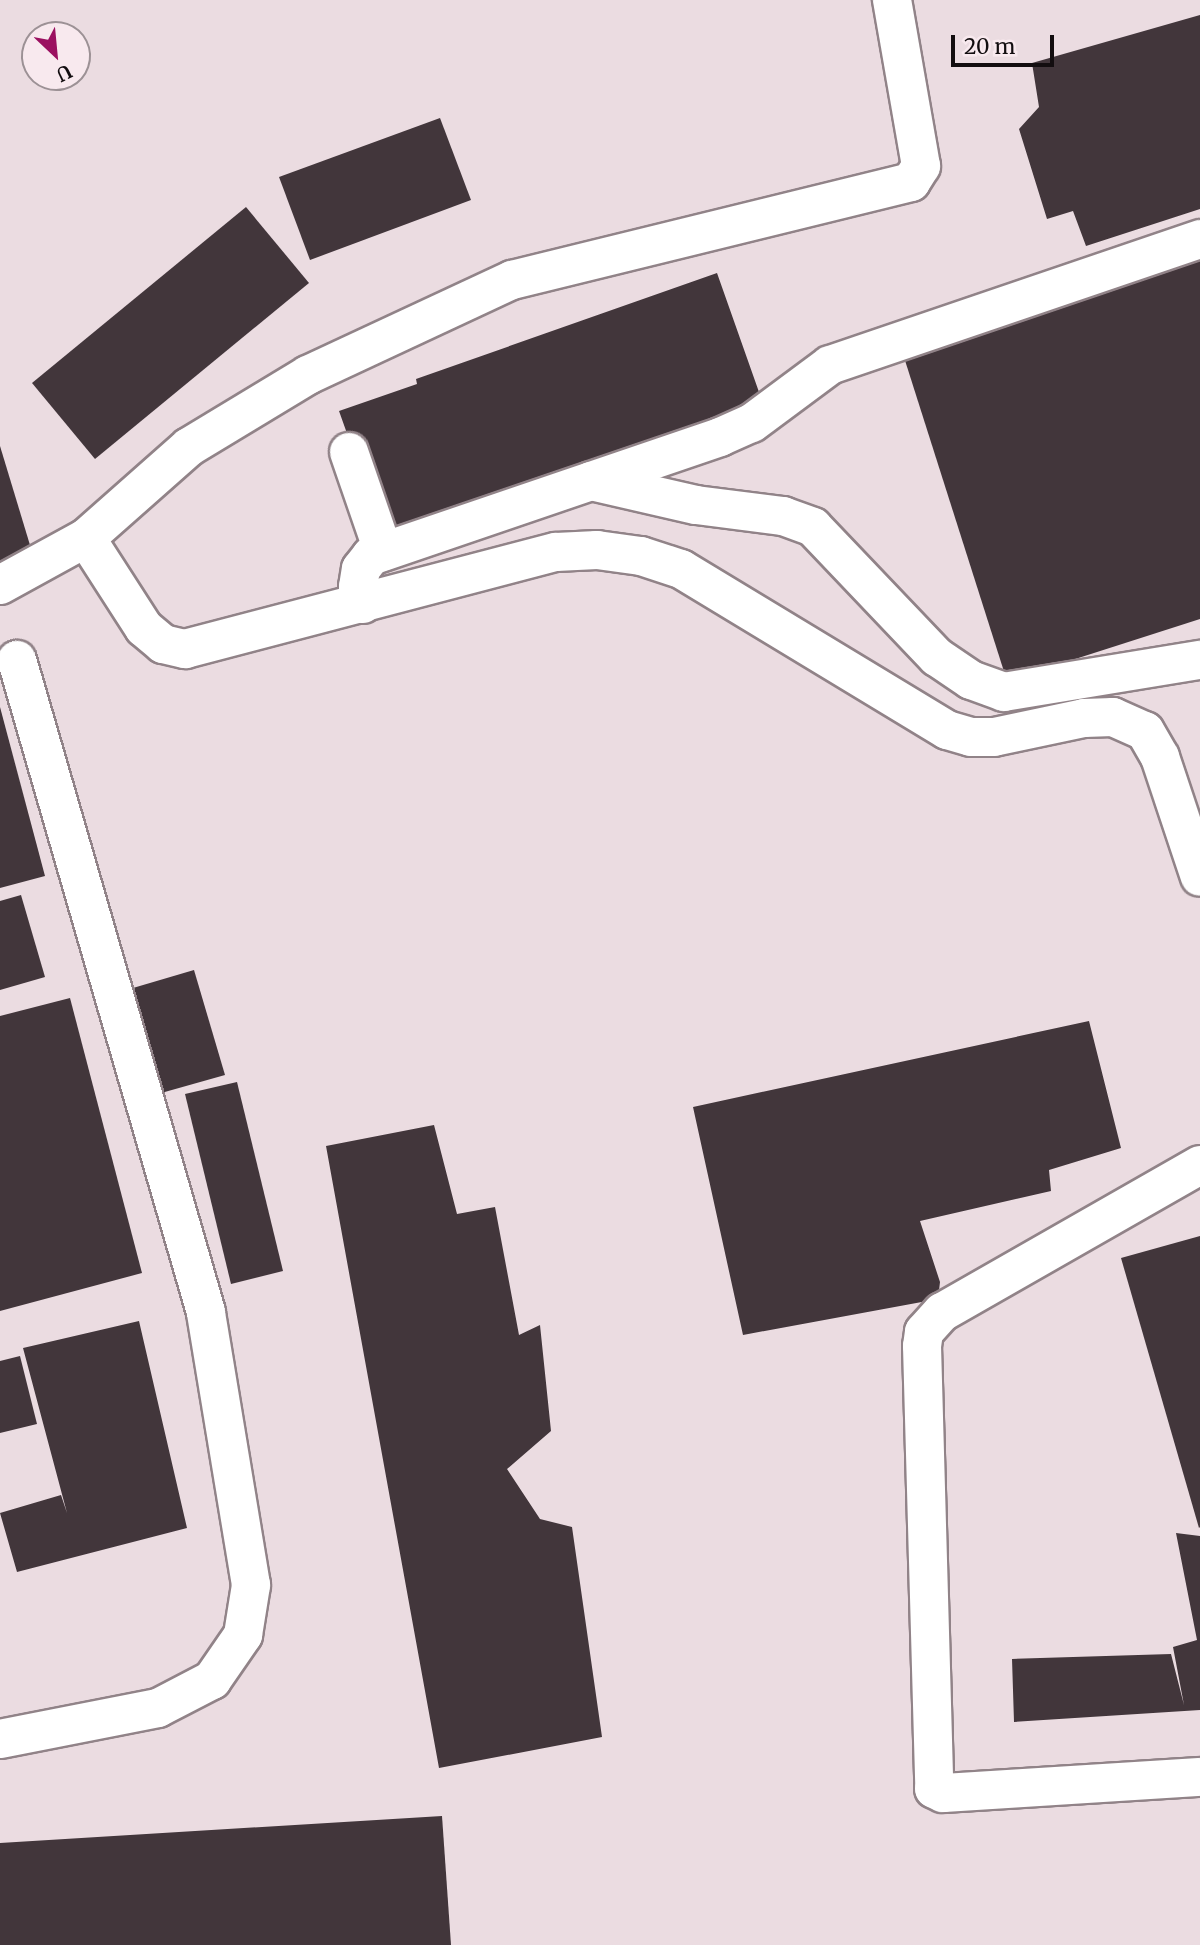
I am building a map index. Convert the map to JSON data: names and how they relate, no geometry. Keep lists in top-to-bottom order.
{
  "scale_bar": "20 m",
  "north": "bottom right"
}
